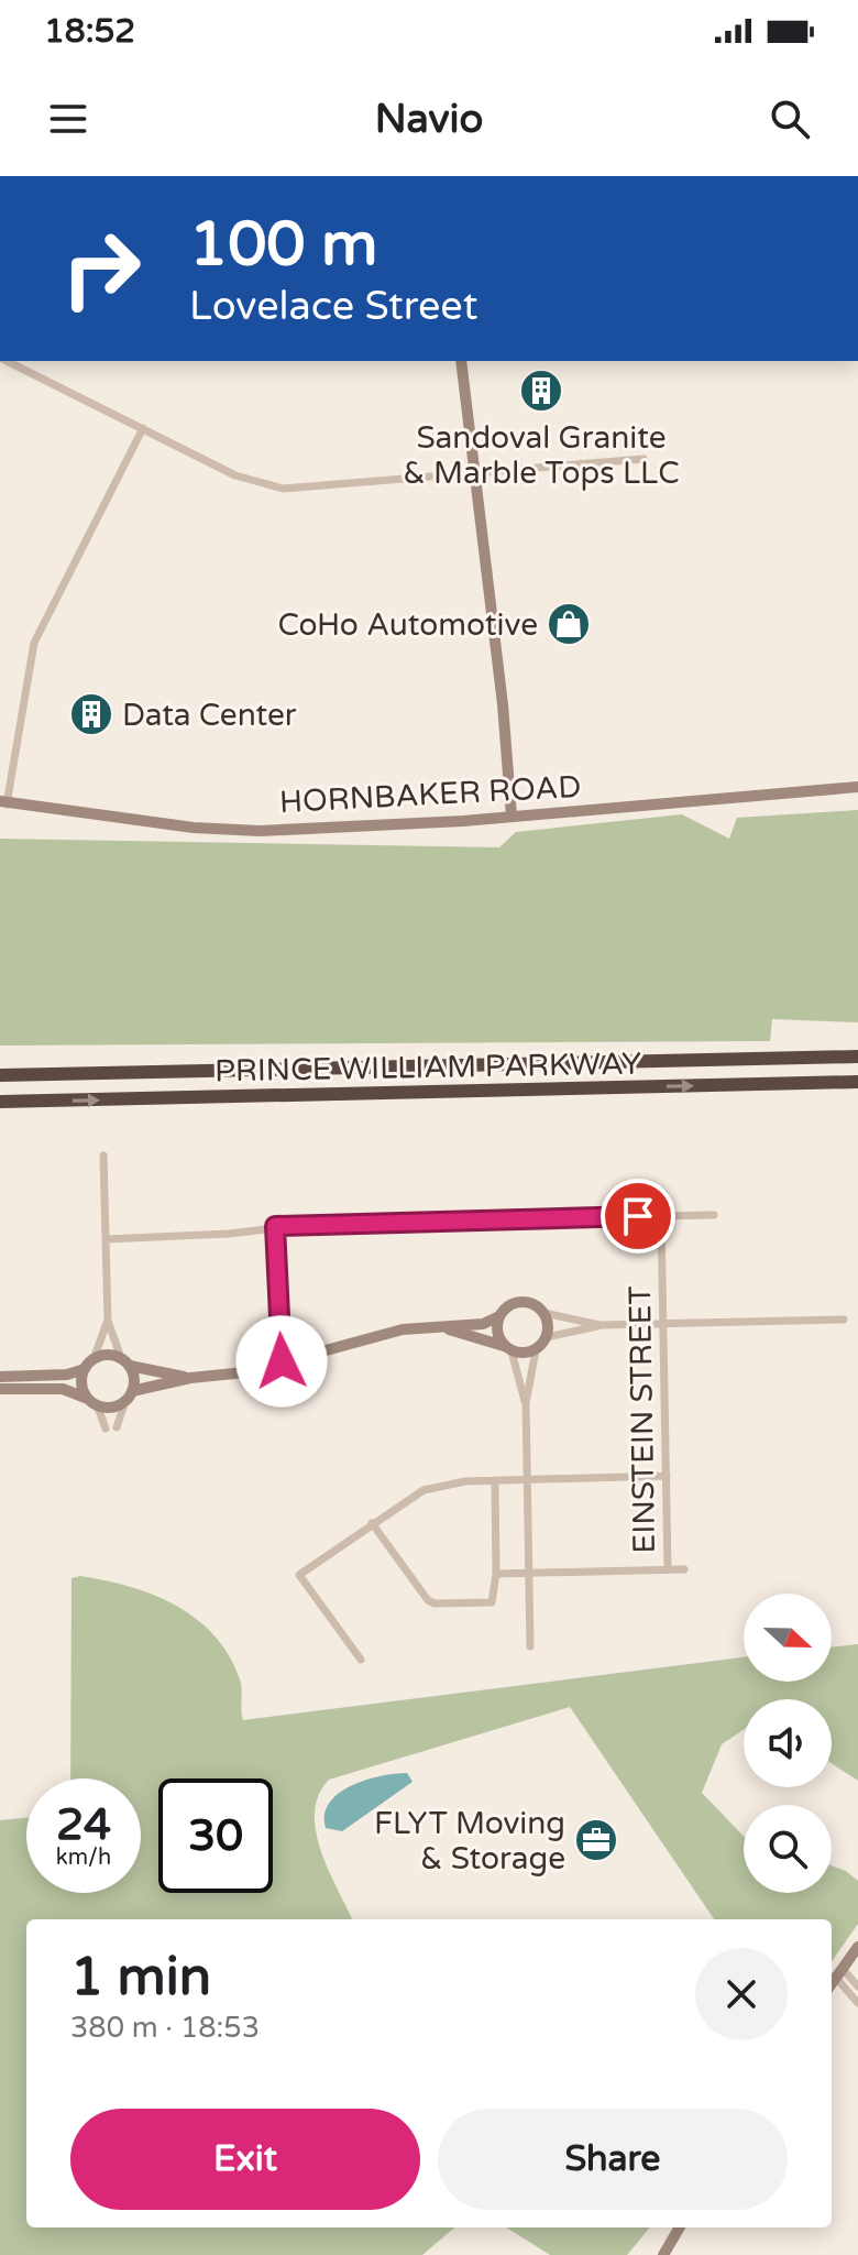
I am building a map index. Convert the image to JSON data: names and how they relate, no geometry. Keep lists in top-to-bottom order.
{
  "streets": {
    "highway": ["PRINCE WILLIAM PARKWAY"],
    "street": ["HORNBAKER ROAD", "EINSTEIN STREET"]
  },
  "places": {
    "building": ["Sandoval Granite & Marble Tops LLC", "Data Center"],
    "shop": ["CoHo Automotive"],
    "office": ["FLYT Moving & Storage"]
  },
  "north": "right",
  "page": {
    "status": "18:52",
    "header": "Navio",
    "turn": ["100 m", "Lovelace Street"],
    "speed": "24 km/h",
    "limit": "30",
    "heading": ["1 min", "380 m · 18:53"],
    "buttons": ["Exit", "Share"]
  }
}
